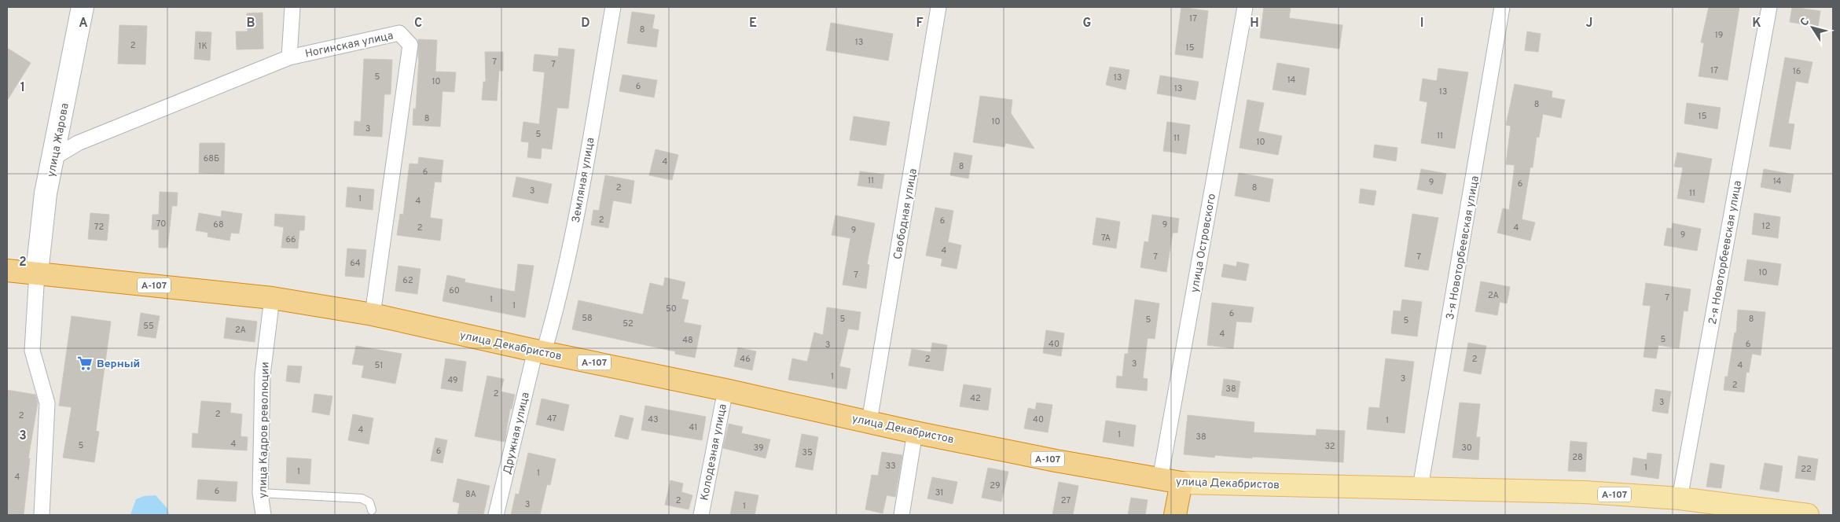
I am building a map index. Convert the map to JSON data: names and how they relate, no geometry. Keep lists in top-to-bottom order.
{
  "streets": {
    "highway": ["А-107", "улица Декабристов"],
    "street": [
      "Ногинская улица",
      "улица Жарова",
      "Земляная улица",
      "Свободная улица",
      "улица Островского",
      "3-я Новоторбеевская улица",
      "2-я Новоторбеевская улица",
      "улица Кадров революции",
      "Дружная улица",
      "Колодезная улица"
    ]
  },
  "crossings": [
    ["Ногинская улица", "улица Жарова"],
    ["Ногинская улица", "улица Декабристов"],
    ["улица Жарова", "улица Декабристов"],
    ["Земляная улица", "улица Декабристов"],
    ["Земляная улица", "Дружная улица"],
    ["Свободная улица", "улица Декабристов"],
    ["улица Островского", "улица Декабристов"],
    ["3-я Новоторбеевская улица", "улица Декабристов"],
    ["2-я Новоторбеевская улица", "улица Декабристов"],
    ["улица Декабристов", "улица Кадров революции"],
    ["улица Декабристов", "Дружная улица"],
    ["улица Декабристов", "Колодезная улица"]
  ],
  "places": {
    "supermarket": ["Верный"]
  },
  "house_numbers": [
    "17",
    "8",
    "19",
    "13",
    "2",
    "1К",
    "15",
    "7",
    "7",
    "17",
    "16",
    "5",
    "13",
    "14",
    "10",
    "6",
    "13",
    "13",
    "8",
    "15",
    "8",
    "10",
    "3",
    "5",
    "11",
    "11",
    "10",
    "68Б",
    "4",
    "8",
    "6",
    "11",
    "14",
    "9",
    "6",
    "2",
    "8",
    "3",
    "11",
    "1",
    "4",
    "2",
    "6",
    "70",
    "68",
    "9",
    "12",
    "72",
    "2",
    "4",
    "9",
    "9",
    "7А",
    "66",
    "4",
    "7",
    "7",
    "64",
    "10",
    "7",
    "62",
    "60",
    "2А",
    "7",
    "1",
    "1",
    "50",
    "6",
    "58",
    "5",
    "8",
    "5",
    "5",
    "52",
    "55",
    "2А",
    "4",
    "5",
    "48",
    "40",
    "6",
    "3",
    "46",
    "2",
    "2",
    "3",
    "51",
    "4",
    "1",
    "3",
    "49",
    "2",
    "38",
    "2",
    "42",
    "3",
    "2",
    "2",
    "47",
    "43",
    "40",
    "1",
    "41",
    "4",
    "1",
    "38",
    "4",
    "5",
    "32",
    "39",
    "30",
    "6",
    "35",
    "28",
    "33",
    "1",
    "22",
    "1",
    "1",
    "4",
    "29",
    "6",
    "31",
    "8А",
    "2",
    "27",
    "3",
    "1"
  ],
  "north": "top left",
  "grid": {
    "columns": [
      "A",
      "B",
      "C",
      "D",
      "E",
      "F",
      "G",
      "H",
      "I",
      "J",
      "K"
    ],
    "rows": ["1", "2", "3"]
  }
}
